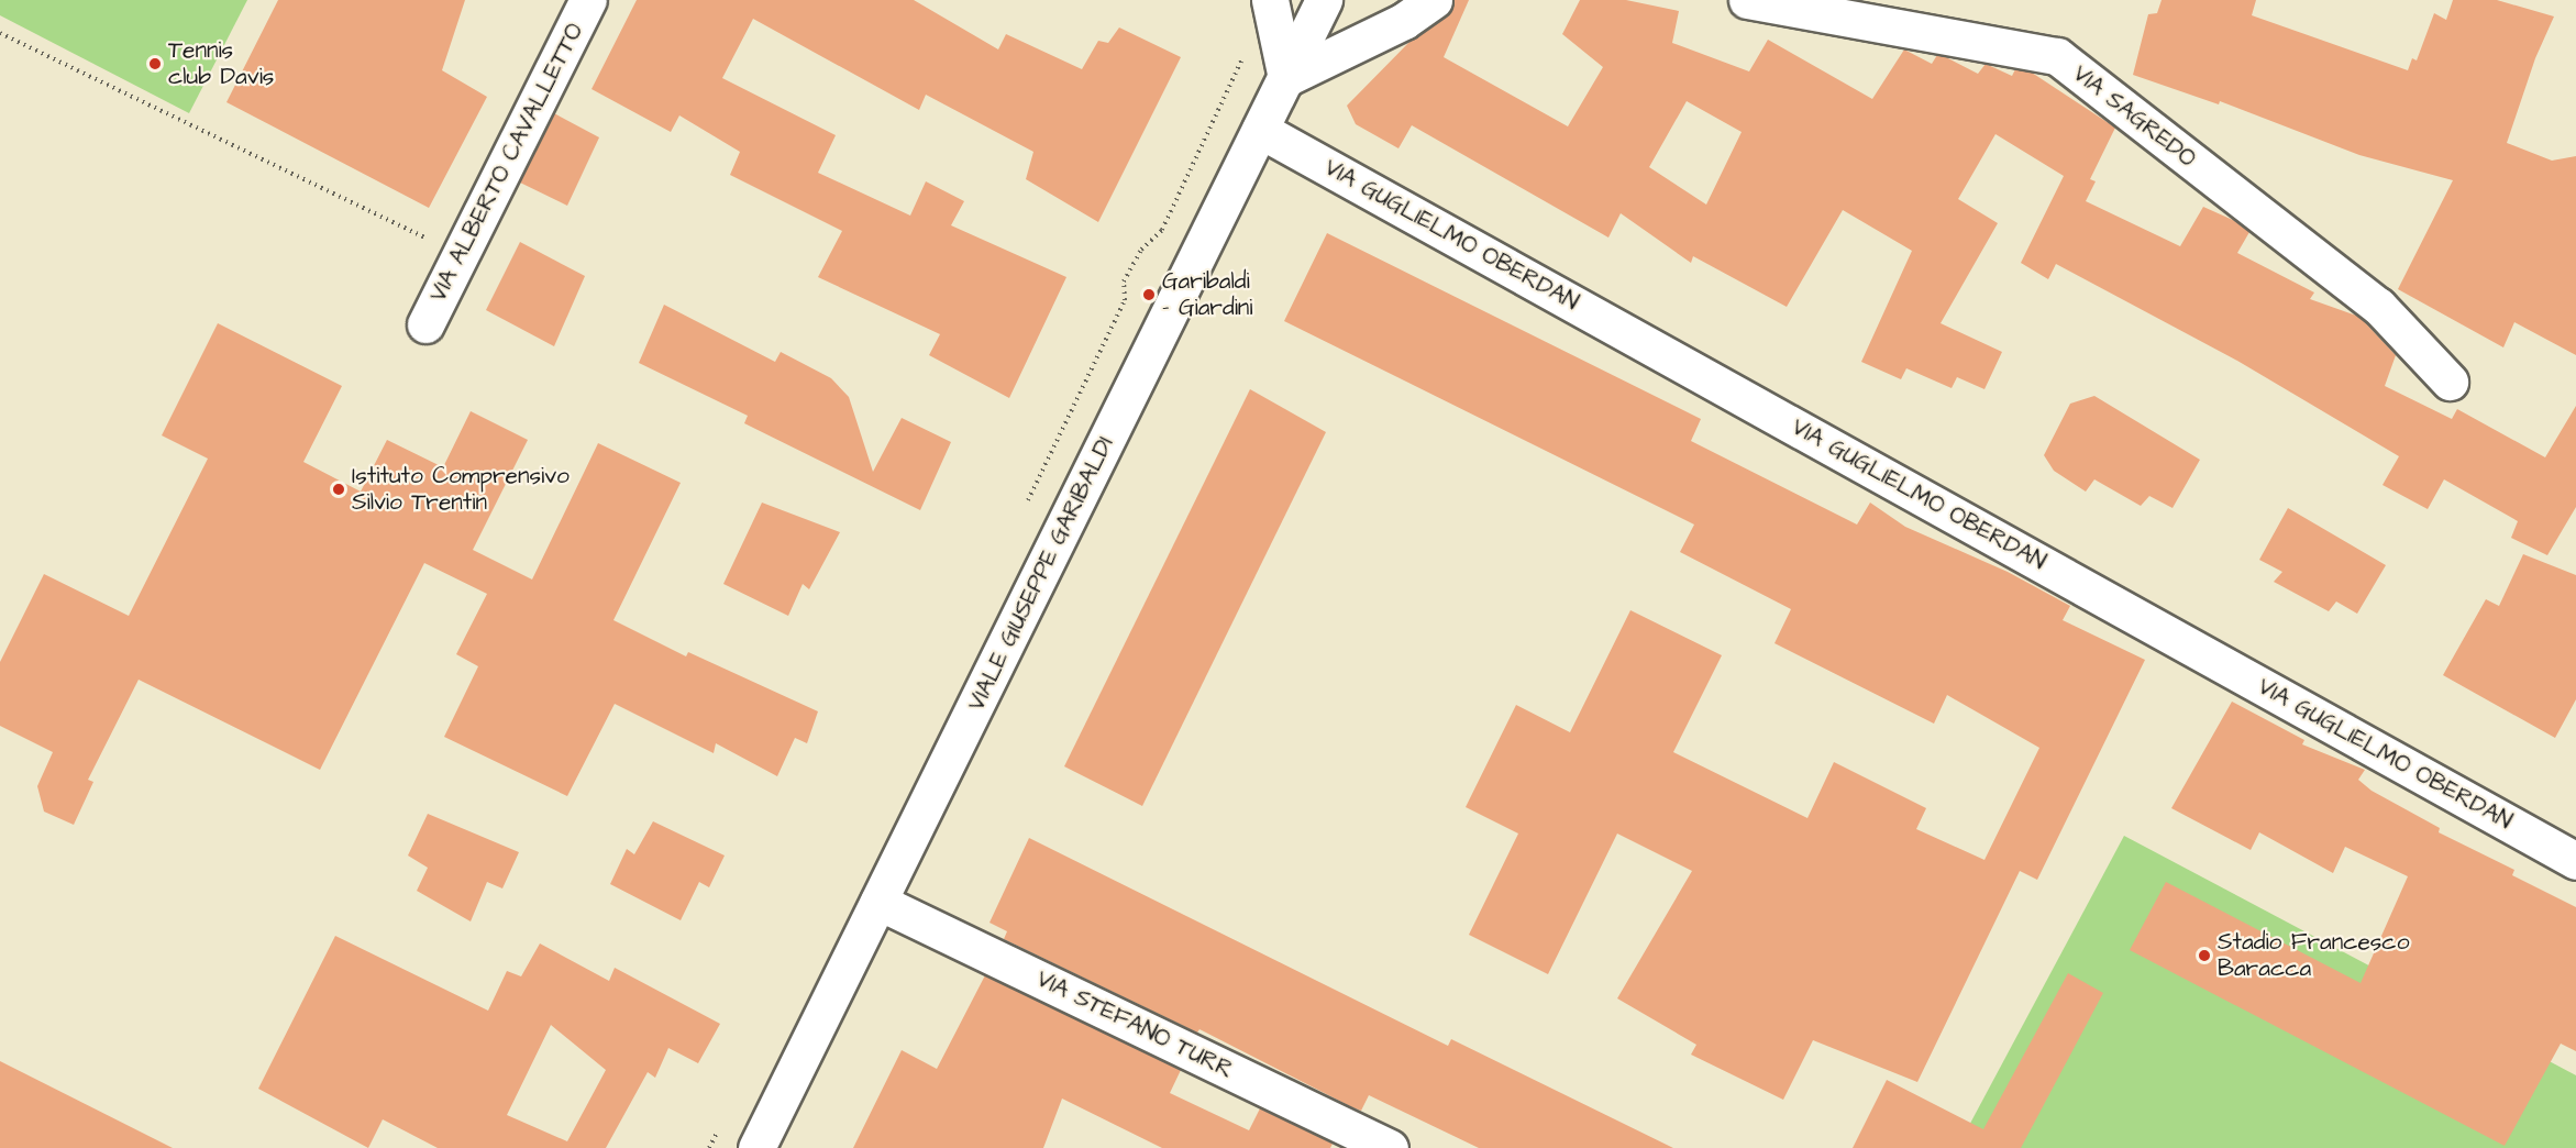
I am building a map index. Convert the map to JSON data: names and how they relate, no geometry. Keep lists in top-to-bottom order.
{
  "streets": {
    "street": [
      "VIA SAGREDO",
      "VIA ALBERTO CAVALLETTO",
      "VIA GUGLIELMO OBERDAN",
      "VIALE GIUSEPPE GARIBALDI",
      "VIA STEFANO TURR"
    ]
  },
  "crossings": [
    ["VIA GUGLIELMO OBERDAN", "VIALE GIUSEPPE GARIBALDI"],
    ["VIALE GIUSEPPE GARIBALDI", "VIA STEFANO TURR"]
  ],
  "places": [
    "Tennis club Davis",
    "Garibaldi - Giardini",
    "Istituto Comprensivo Silvio Trentin",
    "Stadio Francesco Baracca"
  ]
}
